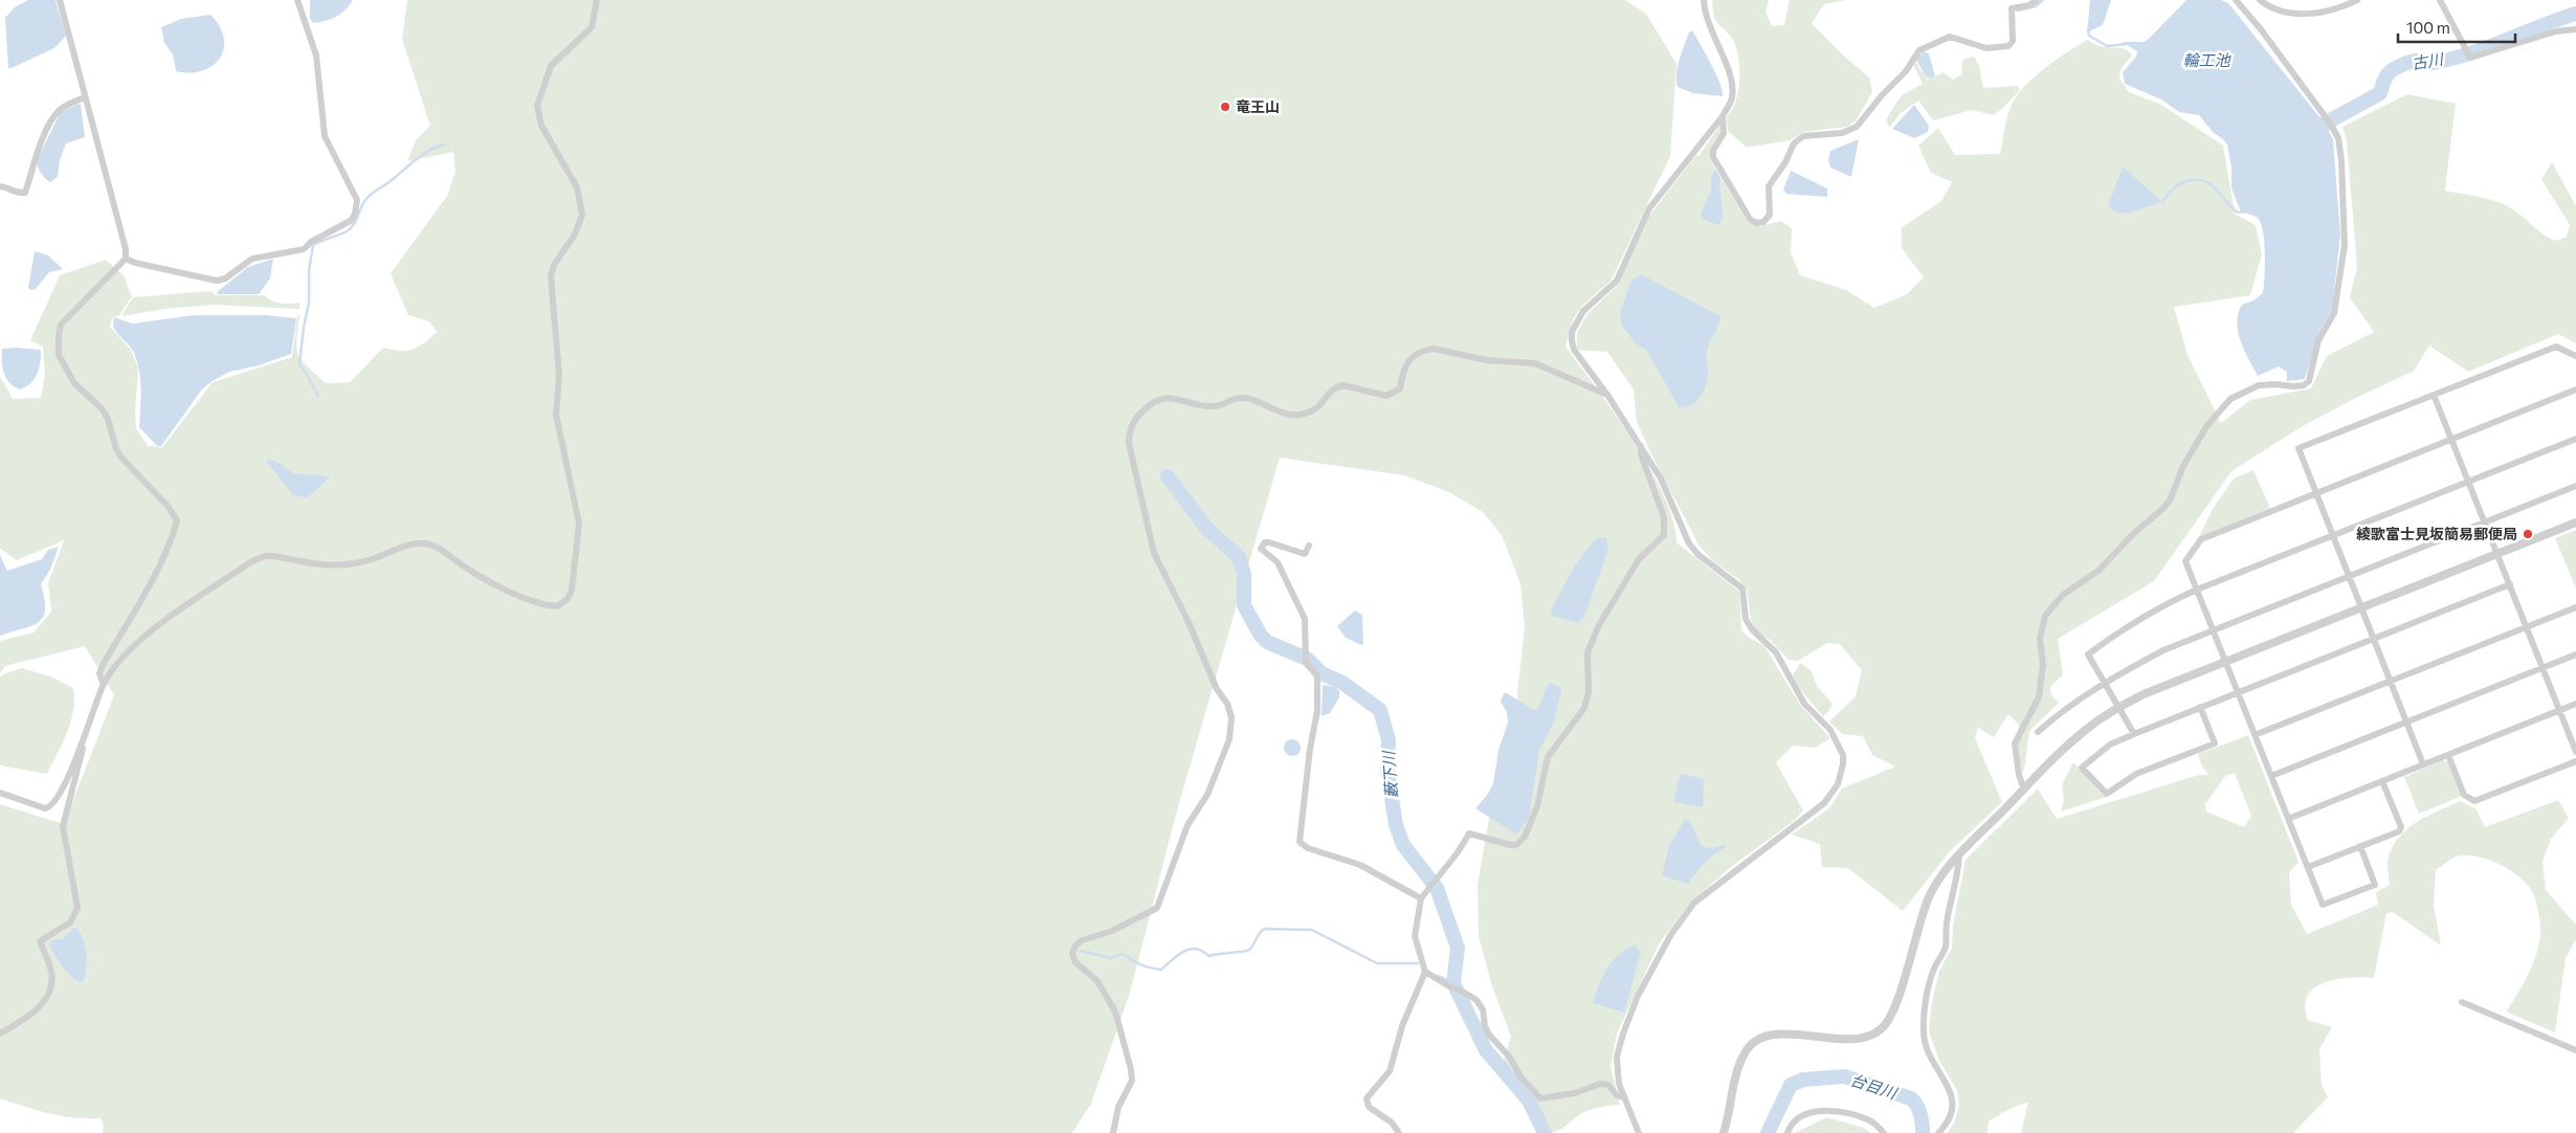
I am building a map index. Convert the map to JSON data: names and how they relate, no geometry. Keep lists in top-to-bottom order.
{
  "water": [
    "輪工池",
    "古川",
    "藪下川",
    "台目川"
  ],
  "places": ["竜王山", "綾歌富士見坂簡易郵便局"],
  "scale_bar": "100 m"
}
